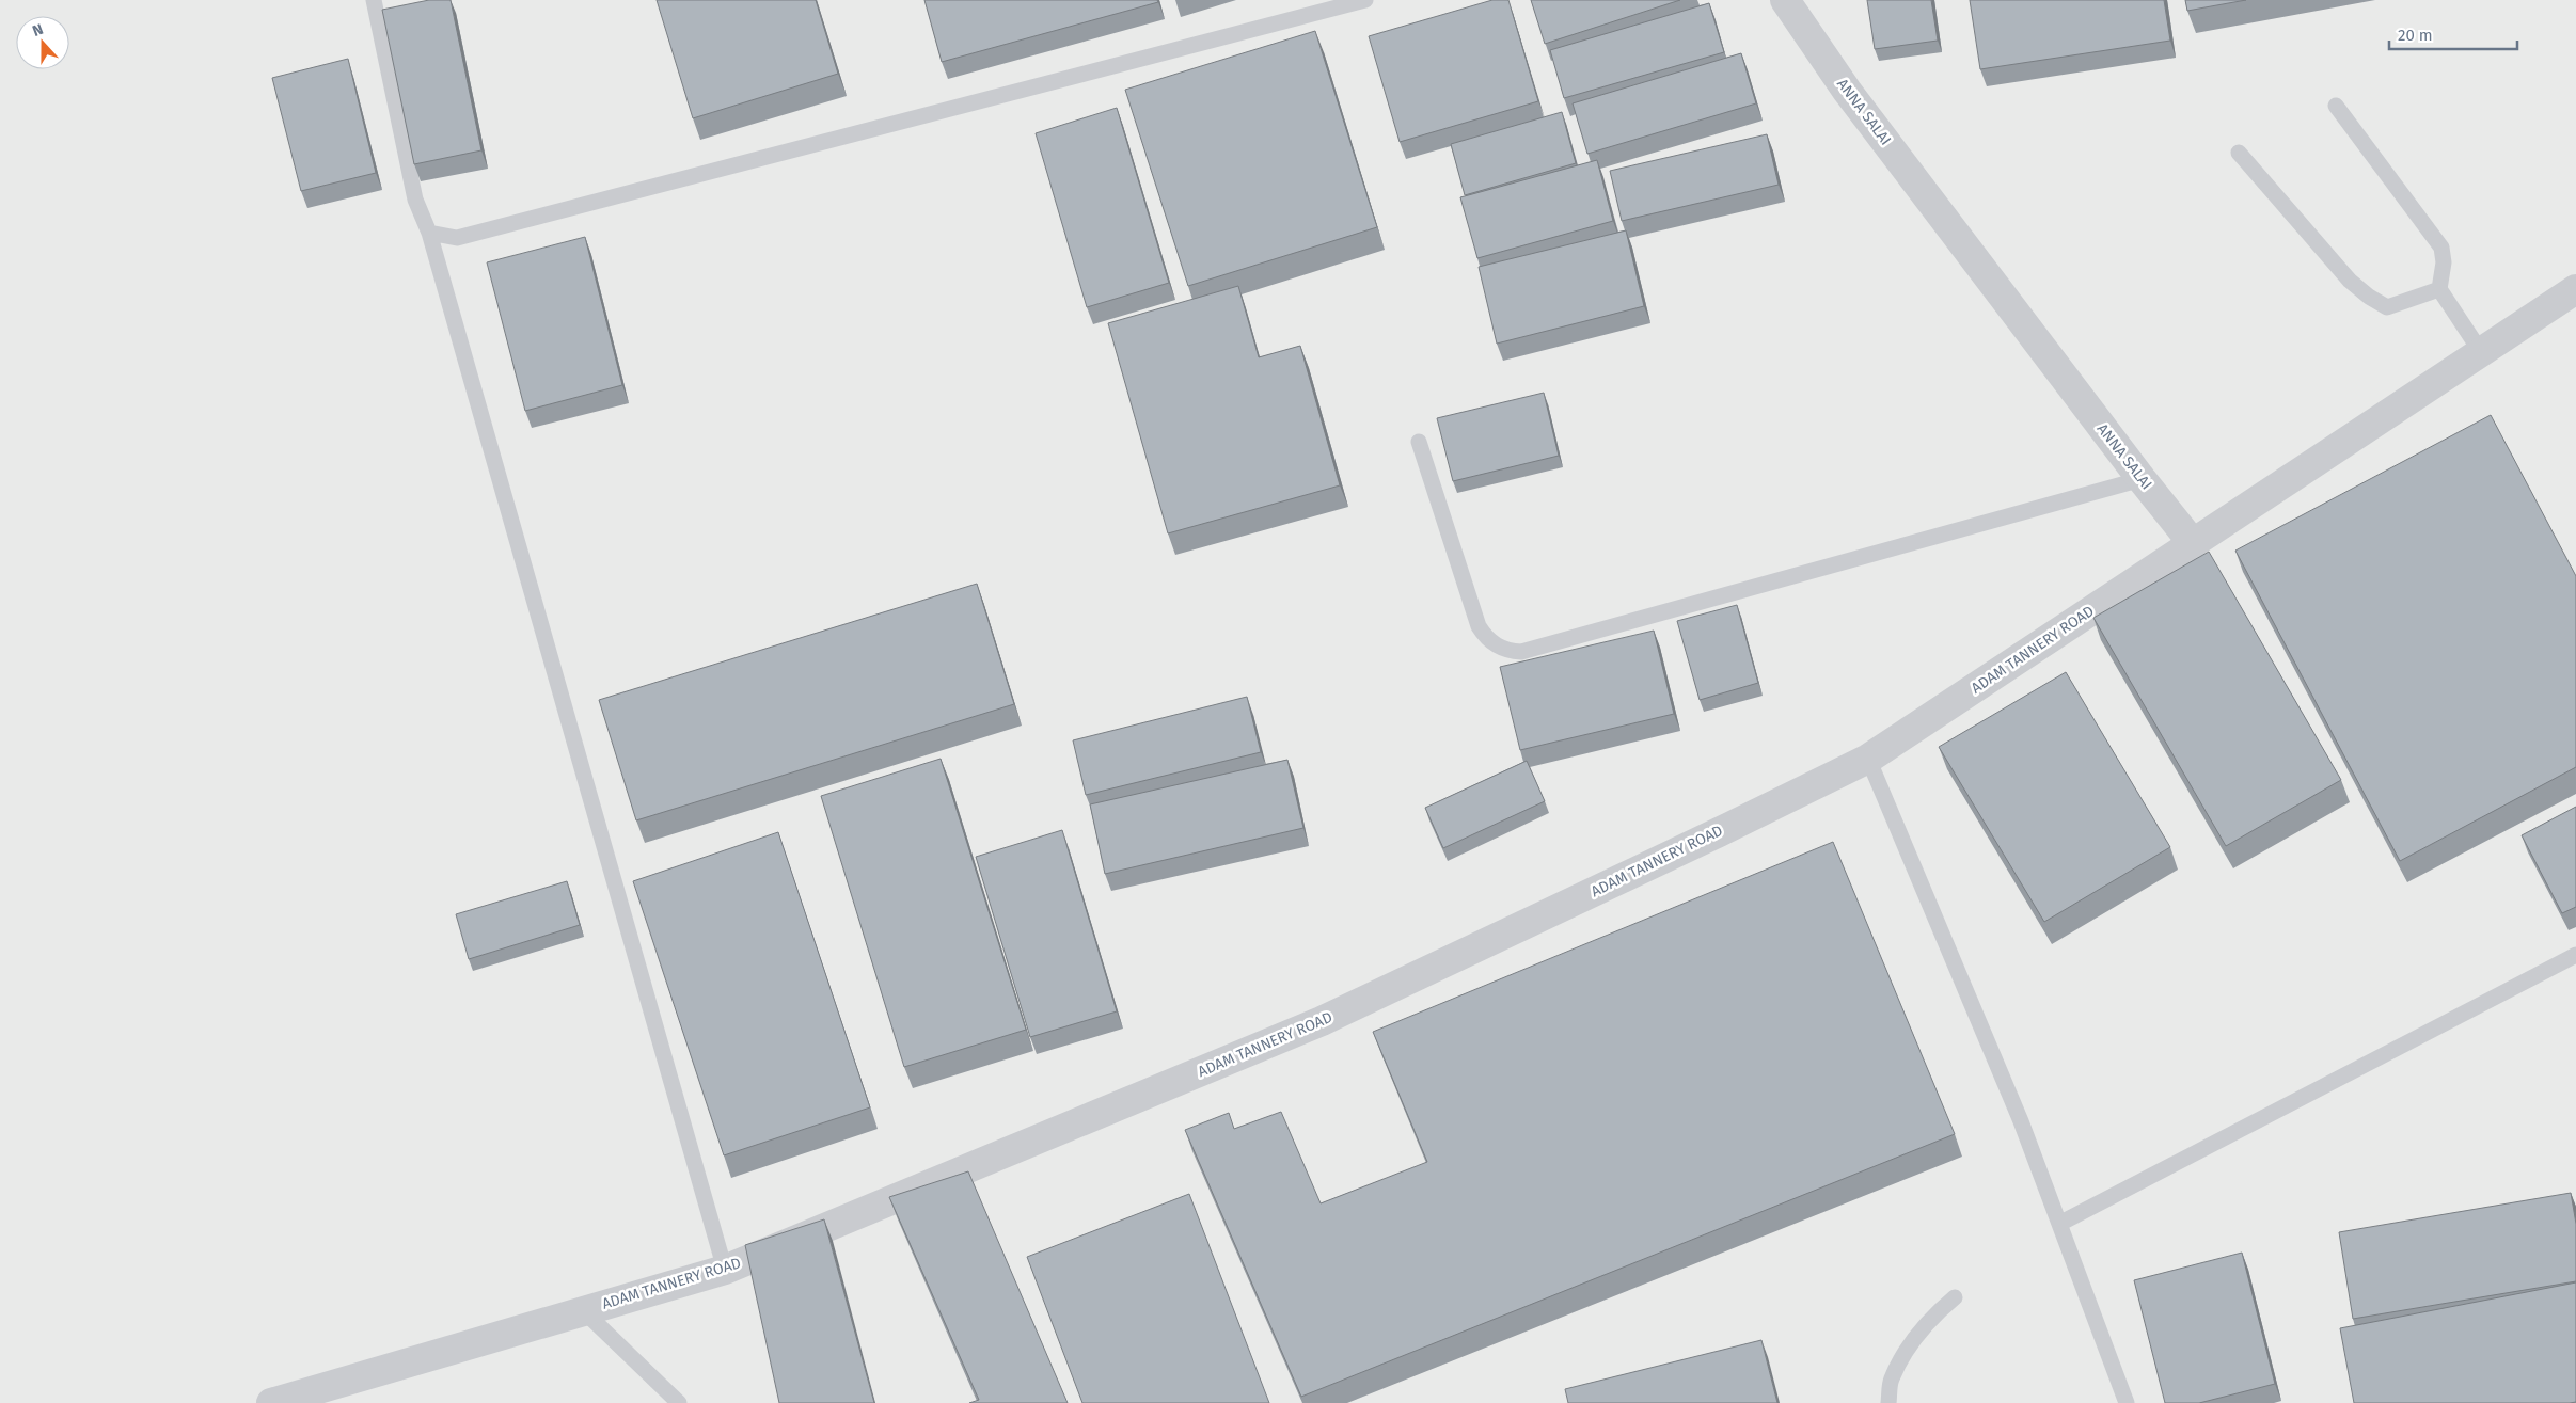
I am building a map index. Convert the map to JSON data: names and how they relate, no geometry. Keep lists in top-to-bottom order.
{
  "streets": {
    "street": ["ANNA SALAI", "ADAM TANNERY ROAD"]
  },
  "crossings": [
    ["ANNA SALAI", "ADAM TANNERY ROAD"]
  ],
  "scale_bar": "20 m",
  "north": "top"
}
